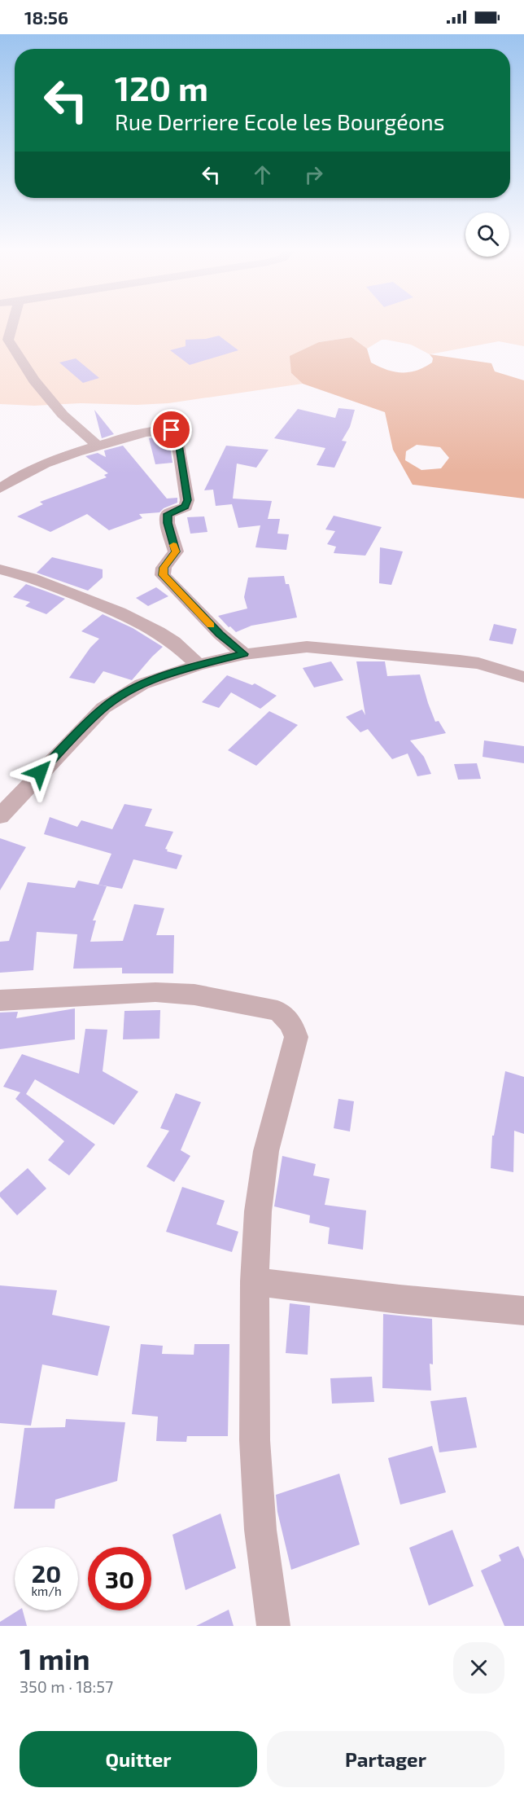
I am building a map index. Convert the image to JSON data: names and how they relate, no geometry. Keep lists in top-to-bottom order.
{
  "page": {
    "status": "18:56",
    "turn": ["120 m", "Rue Derriere Ecole les Bourgéons"],
    "speed": "20 km/h",
    "limit": "30",
    "heading": ["1 min", "350 m · 18:57"],
    "buttons": ["Quitter", "Partager"]
  }
}
